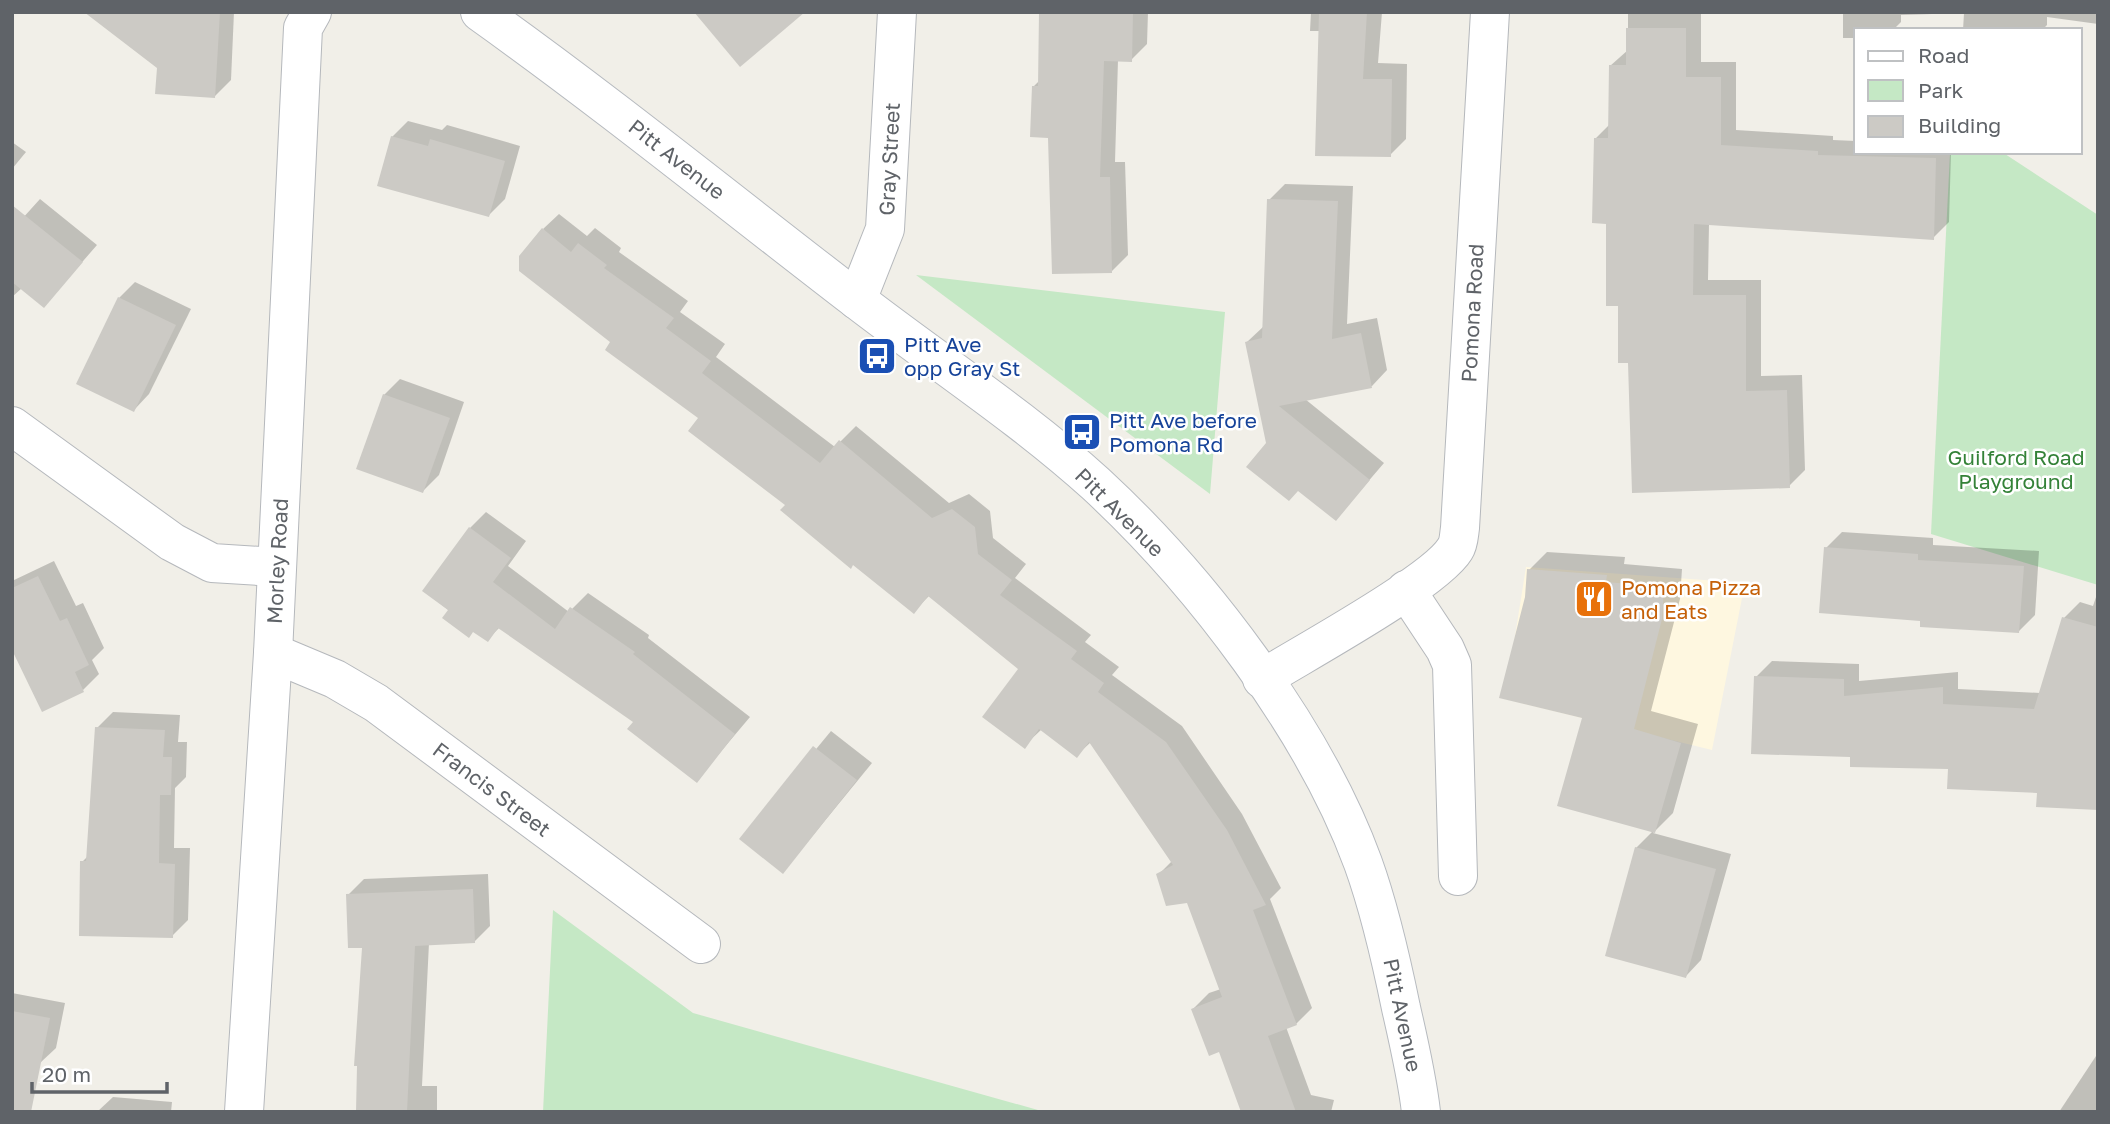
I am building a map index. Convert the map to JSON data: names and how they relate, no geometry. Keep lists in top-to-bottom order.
{
  "streets": {
    "street": [
      "Pitt Avenue",
      "Gray Street",
      "Pomona Road",
      "Morley Road",
      "Francis Street"
    ]
  },
  "crossings": [
    ["Pitt Avenue", "Gray Street"],
    ["Pitt Avenue", "Pomona Road"],
    ["Morley Road", "Francis Street"]
  ],
  "parks": ["Guilford Road Playground"],
  "places": {
    "bus stop": ["Pitt Ave opp Gray St", "Pitt Ave before Pomona Rd"],
    "restaurant": ["Pomona Pizza and Eats"]
  },
  "legend": ["Road", "Park", "Building"],
  "scale_bar": "20 m"
}
